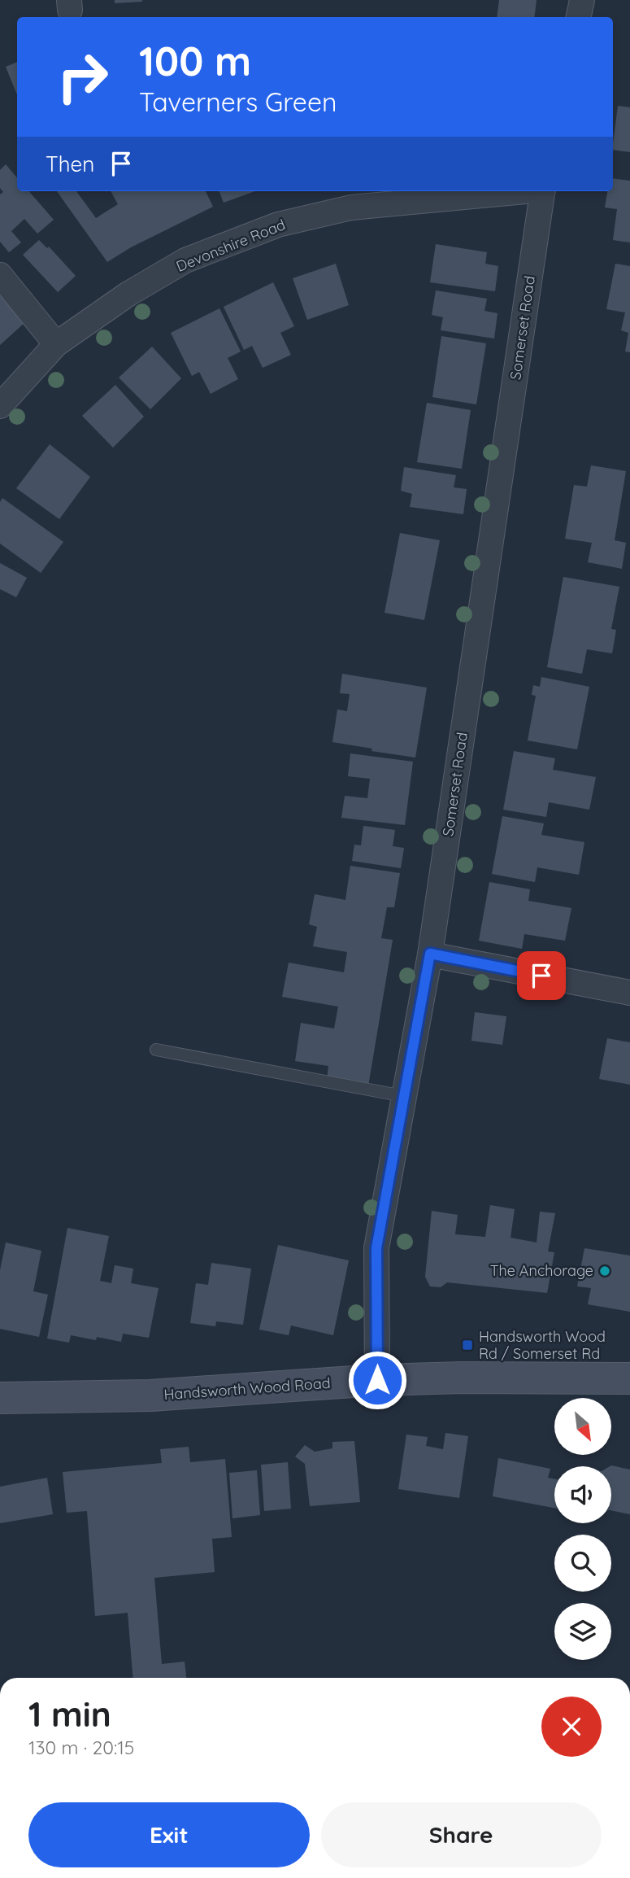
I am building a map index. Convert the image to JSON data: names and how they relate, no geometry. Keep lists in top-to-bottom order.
{
  "streets": {
    "main road": ["Handsworth Wood Road"],
    "street": ["Devonshire Road", "Somerset Road"]
  },
  "crossings": [
    ["Somerset Road", "Handsworth Wood Road"]
  ],
  "places": {
    "other": ["The Anchorage"],
    "transit": ["Handsworth Wood Rd / Somerset Rd"]
  },
  "north": "bottom right",
  "page": {
    "turn": ["100 m", "Taverners Green"],
    "then": "Then",
    "heading": ["1 min", "130 m · 20:15"],
    "buttons": ["Exit", "Share"]
  }
}
